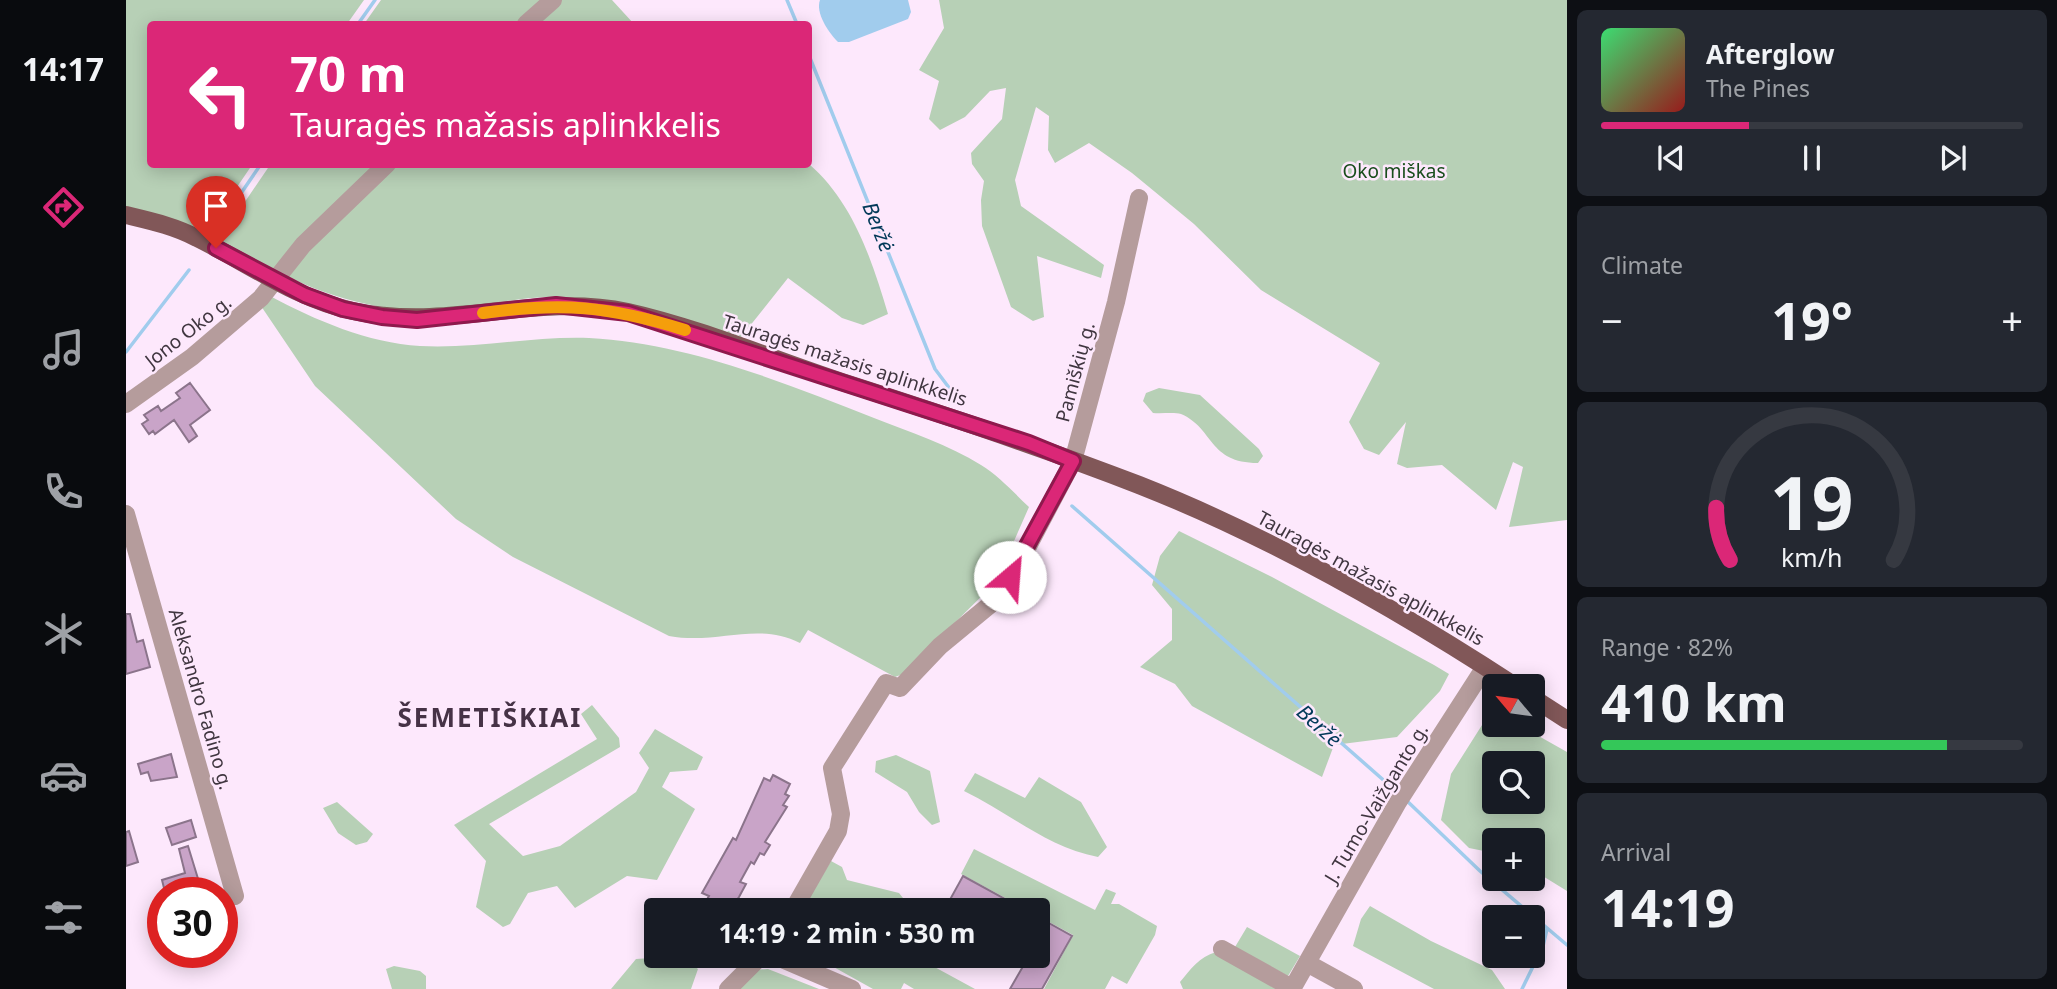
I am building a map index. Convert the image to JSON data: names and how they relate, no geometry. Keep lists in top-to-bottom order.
{
  "streets": {
    "main road": ["Tauragės mažasis aplinkkelis"],
    "street": [
      "Jono Oko g.",
      "Pamiškių g.",
      "Aleksandro Fadino g.",
      "J. Tumo-Vaižganto g."
    ]
  },
  "crossings": [
    ["Jono Oko g.", "Tauragės mažasis aplinkkelis"],
    ["Tauragės mažasis aplinkkelis", "Pamiškių g."],
    ["Tauragės mažasis aplinkkelis", "J. Tumo-Vaižganto g."]
  ],
  "districts": ["ŠEMETIŠKIAI"],
  "water": ["Beržė"],
  "parks": ["Oko miškas"],
  "north": "top left",
  "page": {
    "tabs": "14:17",
    "turn": ["70 m", "Tauragės mažasis aplinkkelis"],
    "song": ["Afterglow", "The Pines"],
    "tile": [
      "Climate",
      ["Range · 82%", "410 km"],
      ["Arrival", "14:19"]
    ],
    "heat": ["−", "19°", "+"],
    "map_buttons": ["+", "−"],
    "limit": "30",
    "trip": "14:19 · 2 min · 530 m",
    "gauge": ["19", "km/h"]
  }
}
